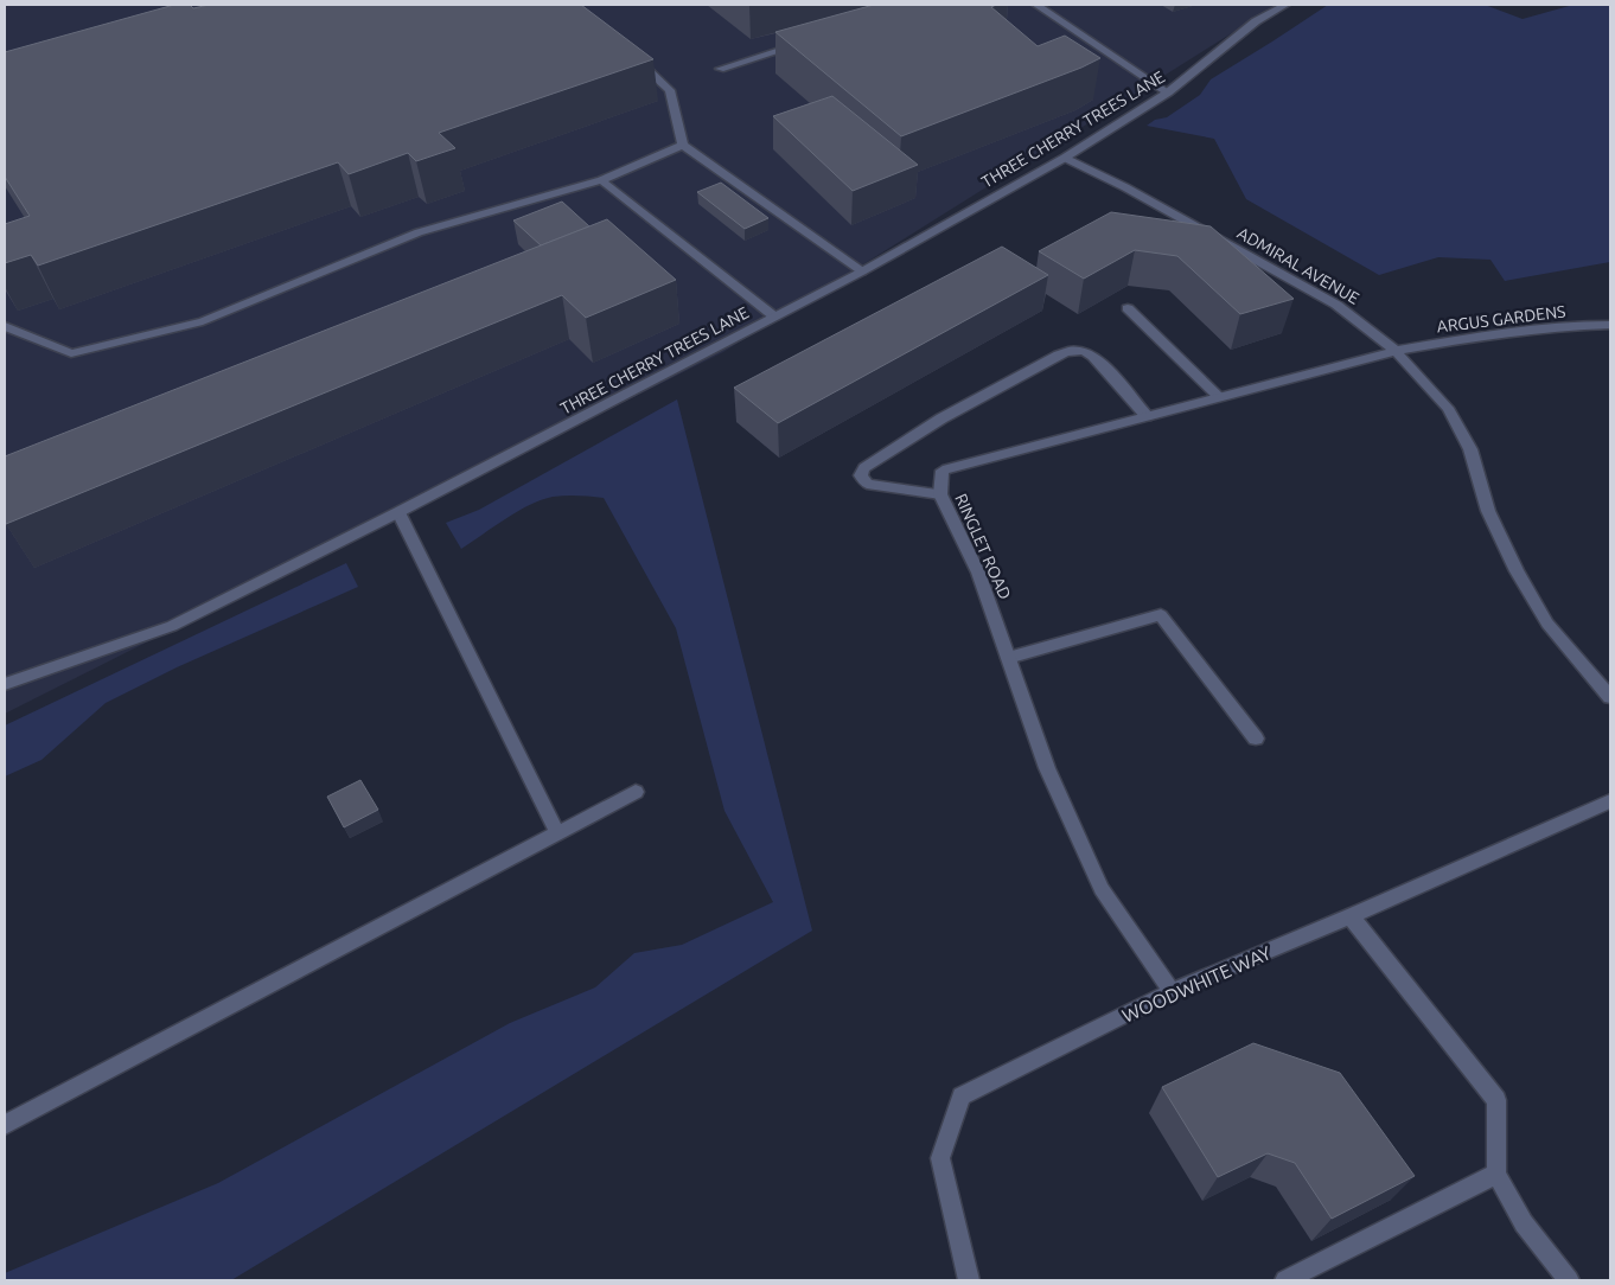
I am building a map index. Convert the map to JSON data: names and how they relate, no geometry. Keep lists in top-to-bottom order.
{
  "streets": {
    "street": [
      "THREE CHERRY TREES LANE",
      "ADMIRAL AVENUE",
      "ARGUS GARDENS",
      "RINGLET ROAD",
      "WOODWHITE WAY"
    ]
  },
  "crossings": [
    ["THREE CHERRY TREES LANE", "ADMIRAL AVENUE"],
    ["ADMIRAL AVENUE", "ARGUS GARDENS"],
    ["ADMIRAL AVENUE", "RINGLET ROAD"],
    ["ARGUS GARDENS", "RINGLET ROAD"],
    ["RINGLET ROAD", "WOODWHITE WAY"]
  ]
}
